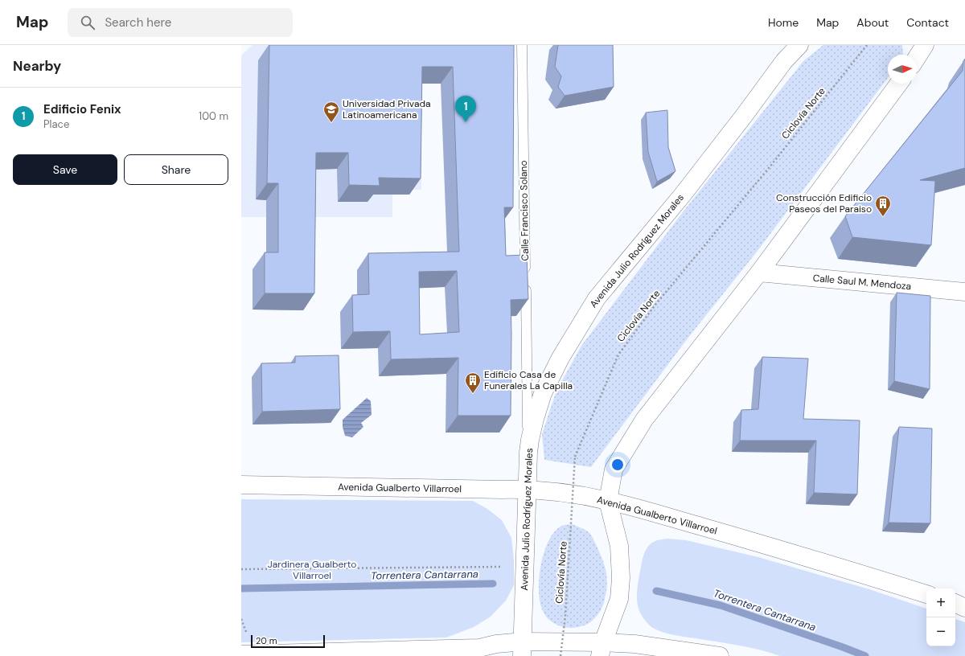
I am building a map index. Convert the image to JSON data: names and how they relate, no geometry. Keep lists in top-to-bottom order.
{
  "streets": {
    "street": ["Avenida Julio Rodríguez Morales", "Calle Saul M. Mendoza", "Avenida Gualberto Villarroel"],
    "lane": ["Calle Francisco Solano"],
    "path": ["Ciclovía Norte"]
  },
  "crossings": [
    ["Calle Francisco Solano", "Avenida Julio Rodríguez Morales"],
    ["Avenida Julio Rodríguez Morales", "Avenida Gualberto Villarroel"]
  ],
  "water": ["Torrentera Cantarrana"],
  "parks": ["Jardinera Gualberto Villarroel"],
  "places": {
    "school or university": ["Universidad Privada Latinoamericana"],
    "building": ["Construcción Edificio Paseos del Paraiso", "Edificio Casa de Funerales La Capilla"]
  },
  "scale_bar": "20 m",
  "north": "right",
  "page": {
    "header": "Map",
    "search": "Search here",
    "nav": [
      "Home",
      "Map",
      "About",
      "Contact"
    ],
    "heading": "Nearby",
    "list": [
      {
        "mark": "1",
        "name": "Edificio Fenix",
        "note": "Place",
        "value": "100 m"
      }
    ],
    "pins": "1",
    "buttons": ["Save", "Share"],
    "map_buttons": ["+", "−"],
    "scale": "20 m"
  }
}
